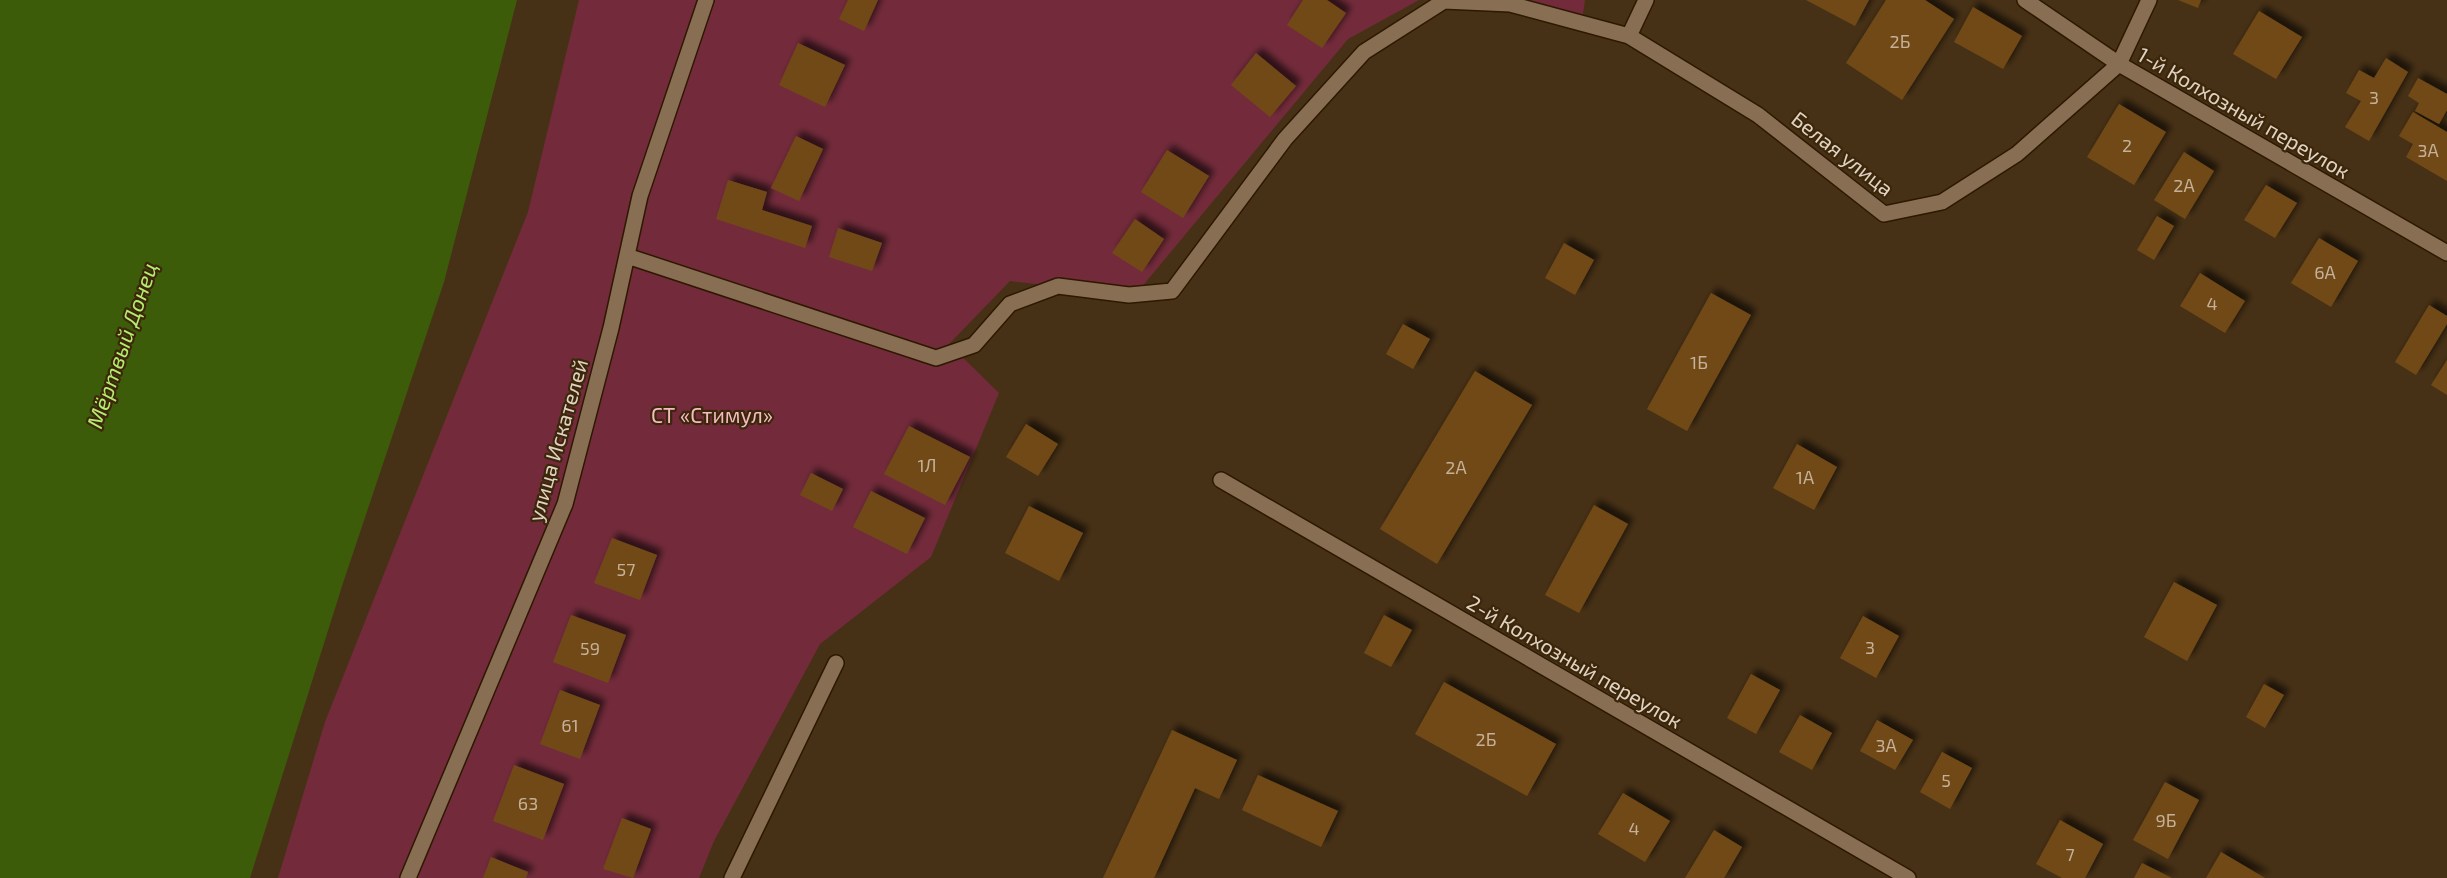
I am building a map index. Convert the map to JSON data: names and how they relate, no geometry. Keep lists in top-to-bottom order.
{
  "streets": {
    "street": [
      "1-й Колхозный переулок",
      "Белая улица",
      "улица Искателей",
      "2-й Колхозный переулок"
    ]
  },
  "crossings": [
    ["1-й Колхозный переулок", "Белая улица"]
  ],
  "water": ["Мёртвый Донец"],
  "parks": ["СТ «Стимул»"],
  "house_numbers": [
    "2Б",
    "3",
    "2",
    "3А",
    "2А",
    "6А",
    "4",
    "1Б",
    "1Л",
    "2А",
    "1А",
    "57",
    "3",
    "59",
    "61",
    "2Б",
    "3А",
    "5",
    "63",
    "9Б",
    "4",
    "7"
  ]
}
